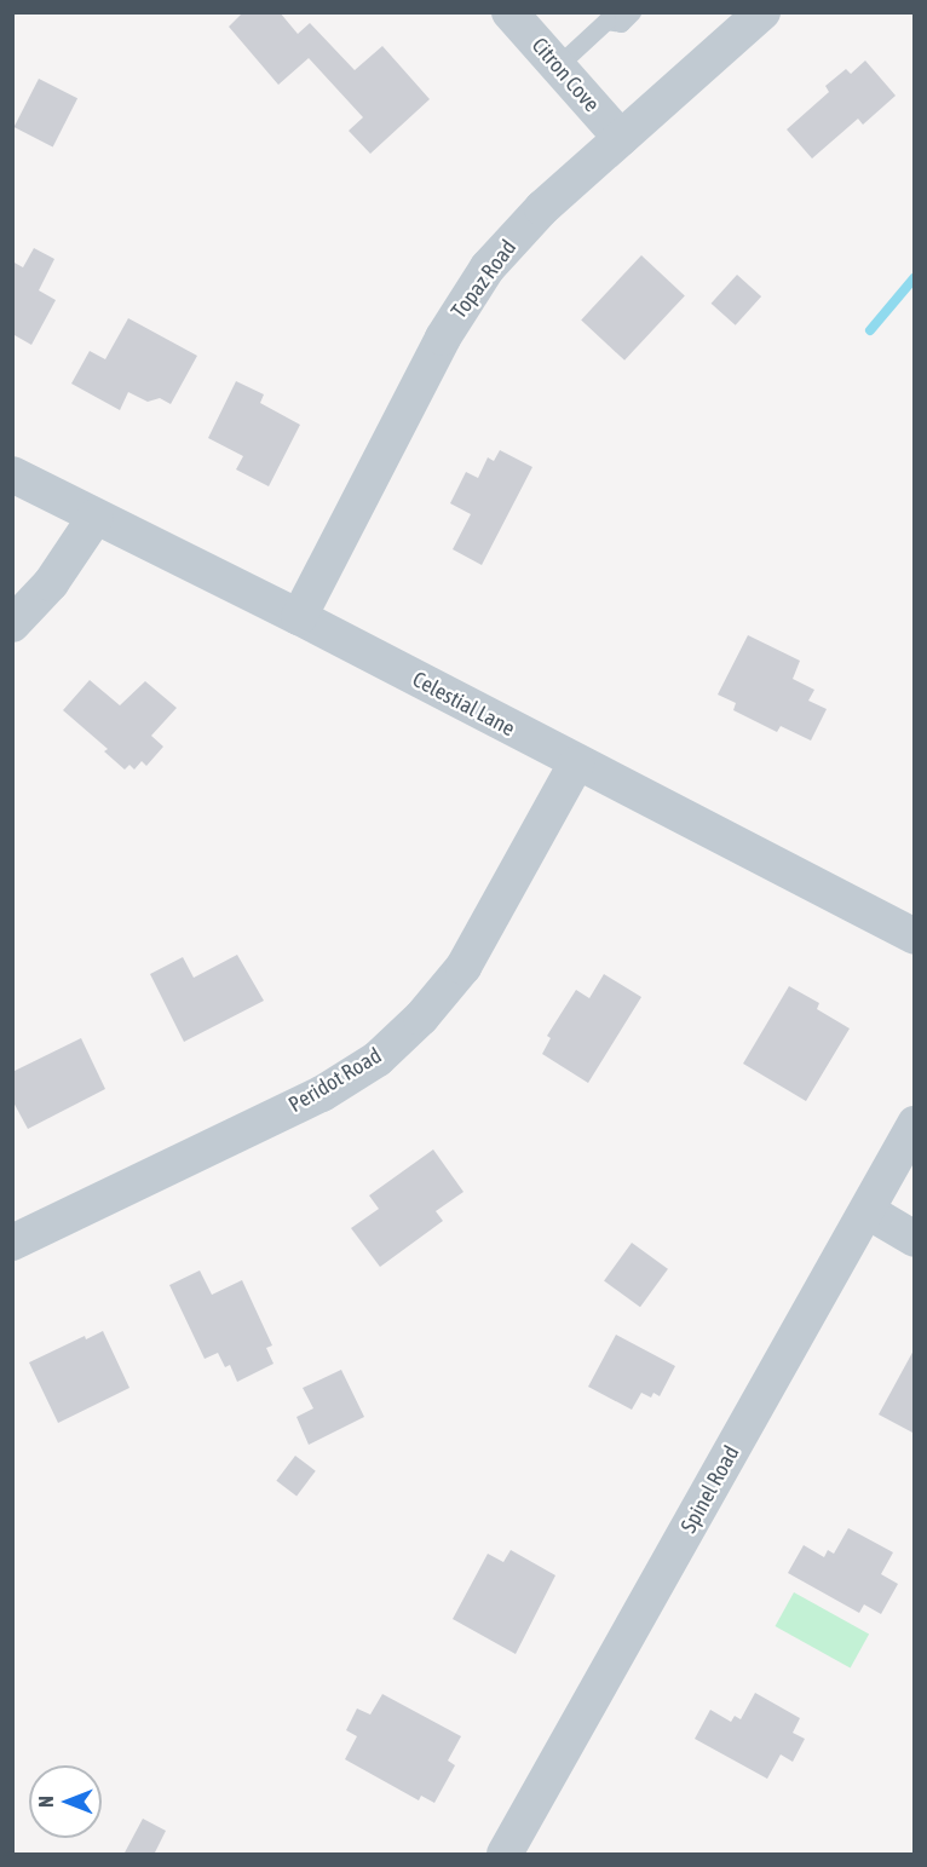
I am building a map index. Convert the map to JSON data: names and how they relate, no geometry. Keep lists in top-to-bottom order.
{
  "streets": {
    "street": [
      "Citron Cove",
      "Topaz Road",
      "Celestial Lane",
      "Peridot Road",
      "Spinel Road"
    ]
  },
  "crossings": [
    ["Citron Cove", "Topaz Road"],
    ["Topaz Road", "Celestial Lane"],
    ["Celestial Lane", "Peridot Road"]
  ],
  "north": "left"
}
